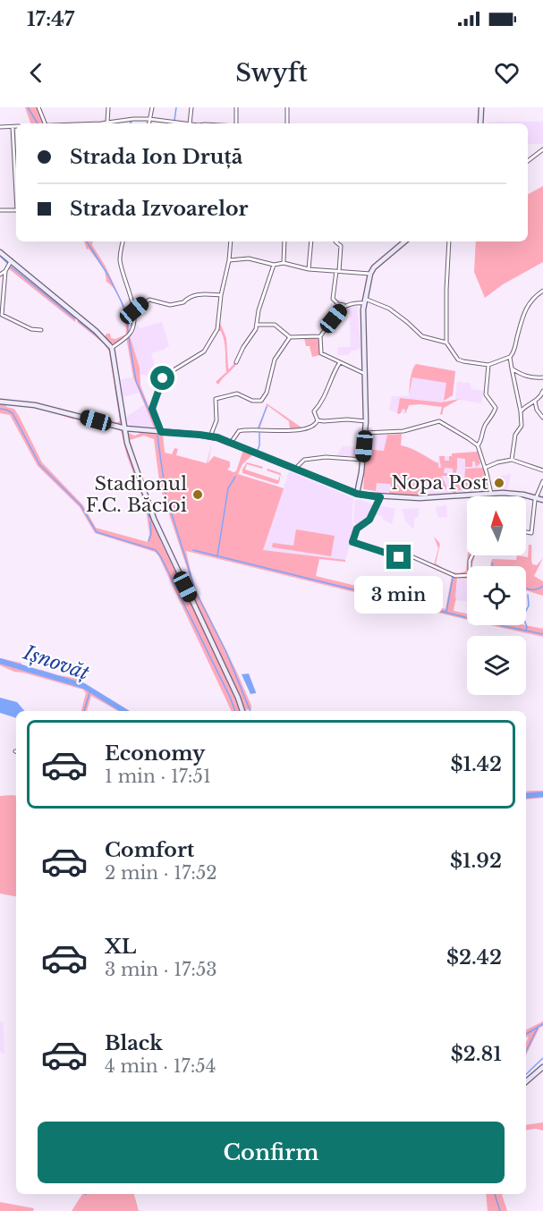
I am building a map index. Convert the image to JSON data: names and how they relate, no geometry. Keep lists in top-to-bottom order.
{
  "water": ["Ișnovăț"],
  "places": ["Nopa Post", "Stadionul F.C. Băcioi"],
  "north": "top",
  "page": {
    "status": "17:47",
    "header": "Swyft",
    "banner": ["Strada Ion Druță", "Strada Izvoarelor"],
    "bubble": "3 min",
    "list": [
      {
        "name": "Economy",
        "note": "1 min · 17:51",
        "value": "$1.42"
      },
      {
        "name": "Comfort",
        "note": "2 min · 17:52",
        "value": "$1.92"
      },
      {
        "name": "XL",
        "note": "3 min · 17:53",
        "value": "$2.42"
      },
      {
        "name": "Black",
        "note": "4 min · 17:54",
        "value": "$2.81"
      }
    ],
    "buttons": "Confirm"
  }
}
